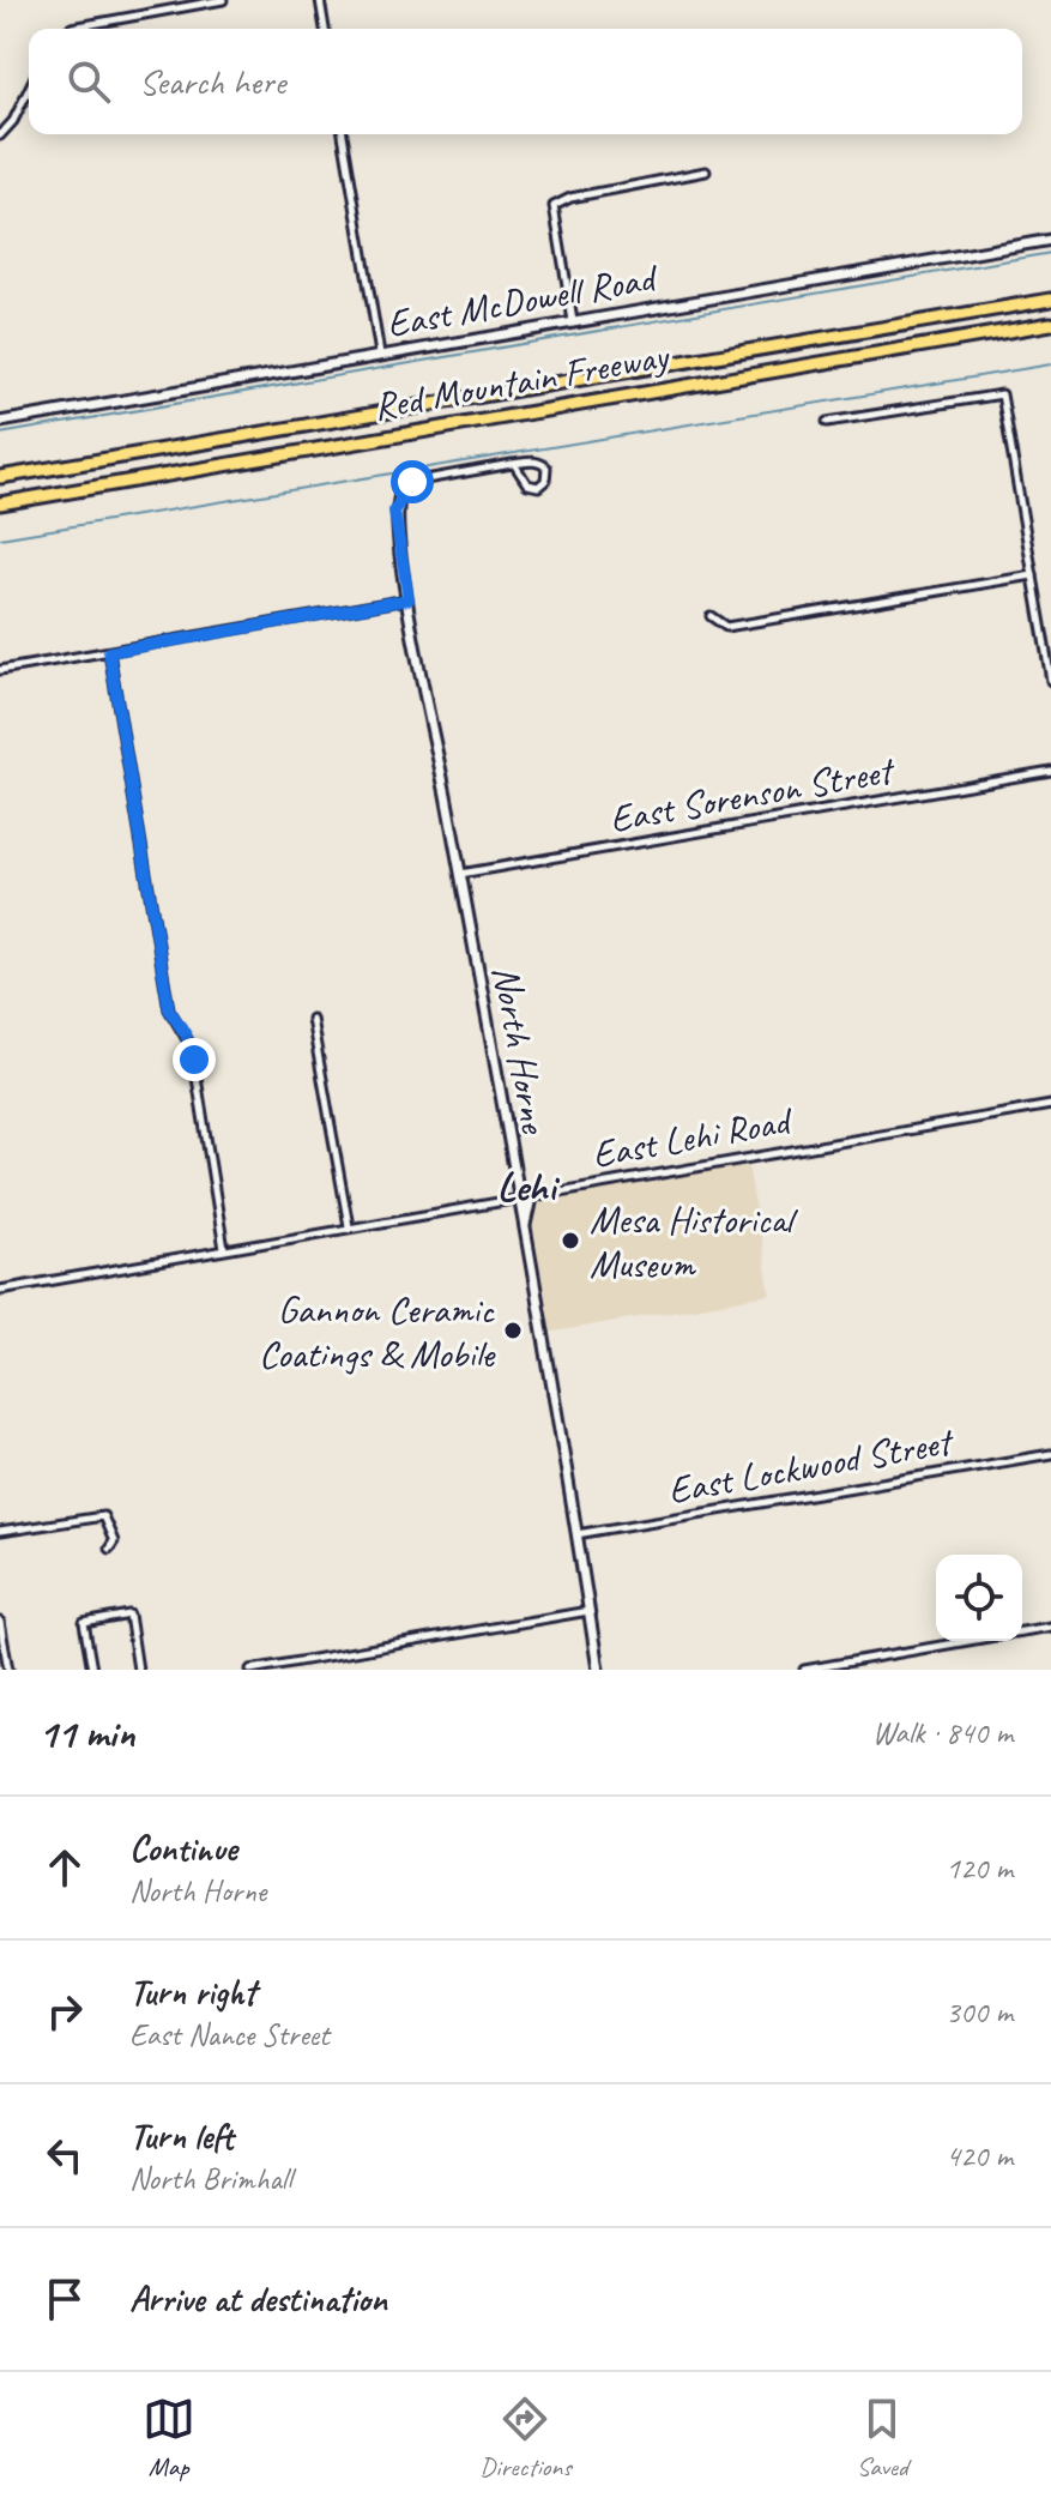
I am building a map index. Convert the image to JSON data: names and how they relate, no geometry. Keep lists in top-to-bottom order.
{
  "streets": {
    "highway": ["Red Mountain Freeway"],
    "street": [
      "East McDowell Road",
      "East Sorenson Street",
      "North Horne",
      "East Lehi Road",
      "East Lockwood Street"
    ]
  },
  "crossings": [
    ["East Sorenson Street", "North Horne"],
    ["North Horne", "East Lehi Road"],
    ["North Horne", "East Lockwood Street"]
  ],
  "districts": ["Lehi"],
  "places": ["Mesa Historical Museum", "Gannon Ceramic Coatings & Mobile"],
  "page": {
    "search": "Search here",
    "heading": ["11 min", "Walk · 840 m"],
    "list": [
      ["Continue", "North Horne", "120 m"],
      ["Turn right", "East Nance Street", "300 m"],
      ["Turn left", "North Brimhall", "420 m"],
      "Arrive at destination"
    ],
    "nav": ["Map", "Directions", "Saved"]
  }
}
